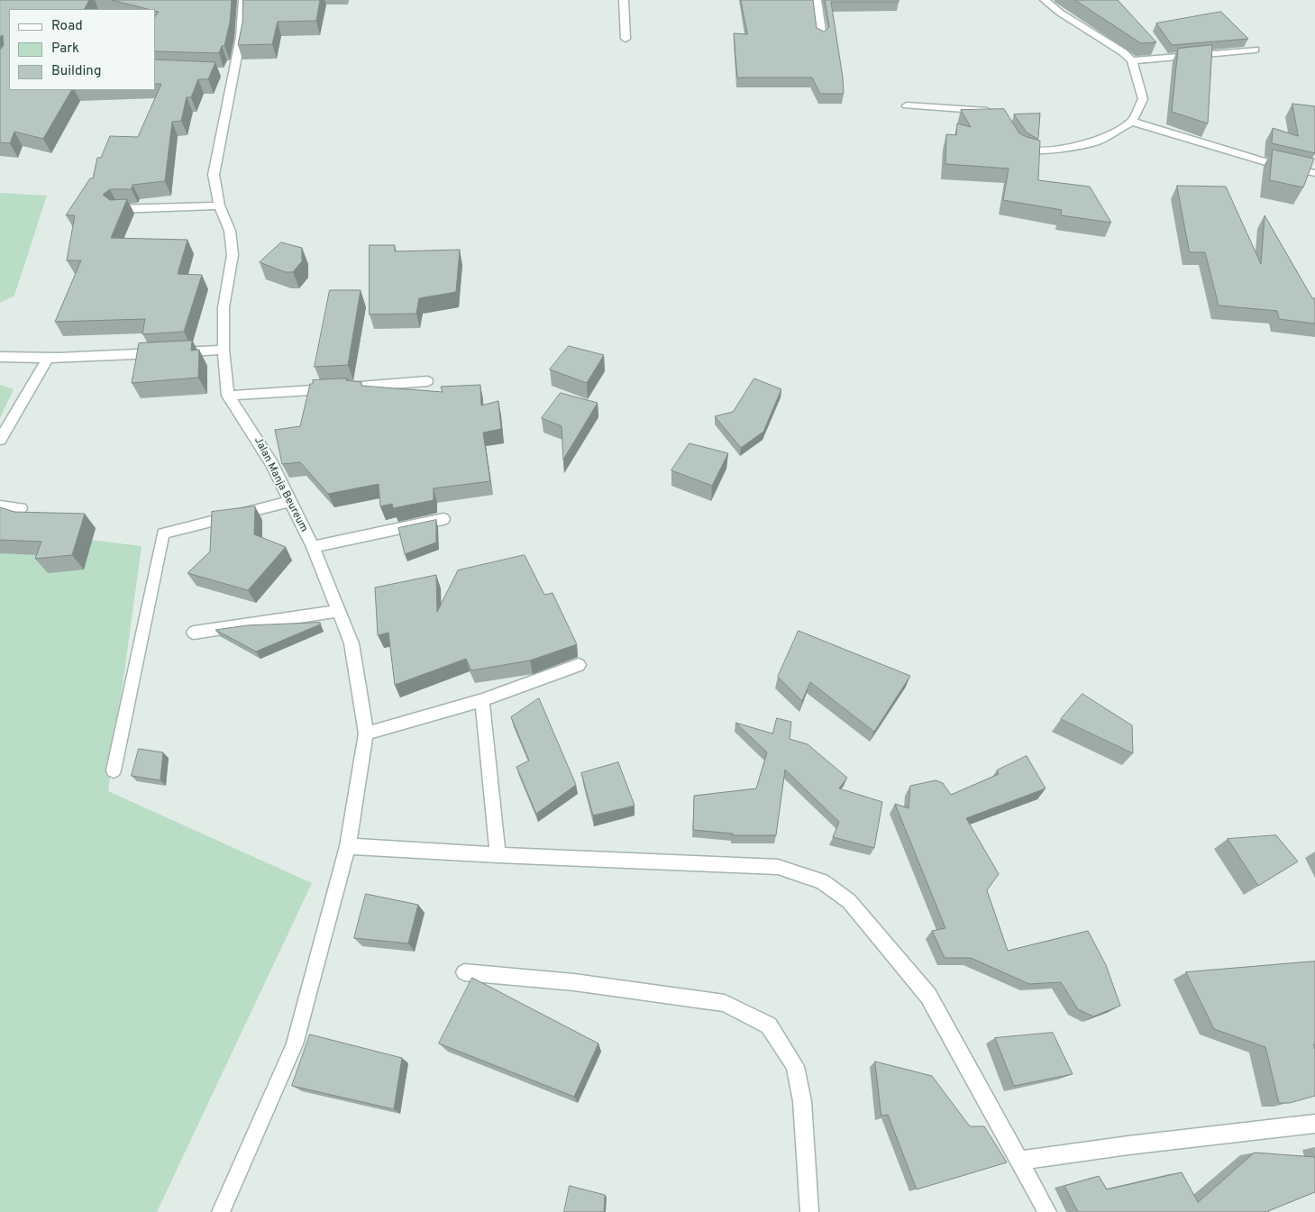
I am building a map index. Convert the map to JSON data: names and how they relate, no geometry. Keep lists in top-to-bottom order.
{
  "streets": {
    "street": ["Jalan Manja Beureum"]
  },
  "legend": ["Road", "Park", "Building"]
}
